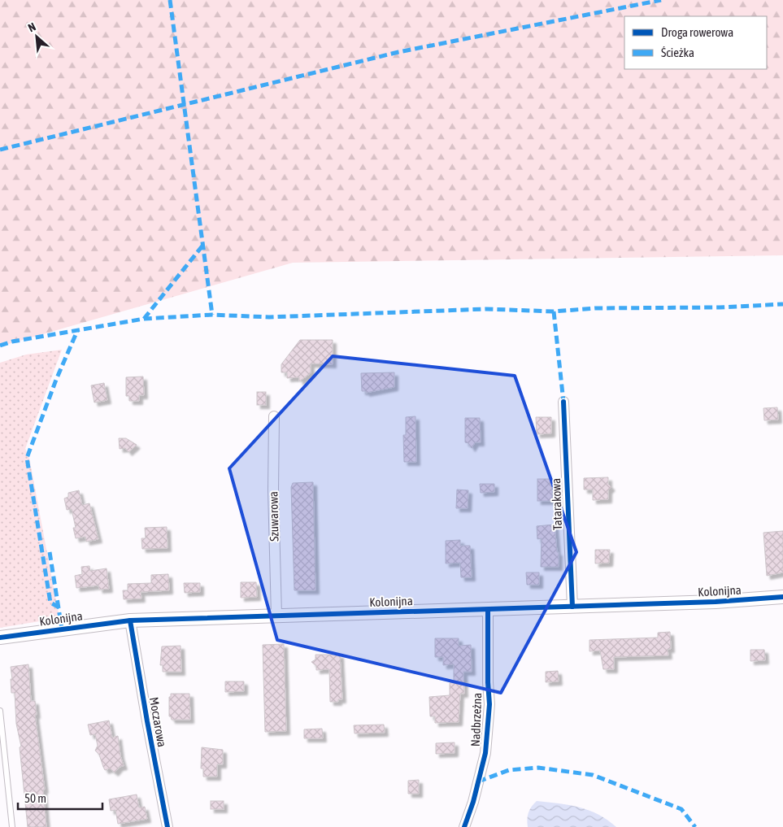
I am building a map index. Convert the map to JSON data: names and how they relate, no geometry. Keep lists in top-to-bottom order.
{
  "streets": {
    "street": [
      "Tatarakowa",
      "Szuwarowa",
      "Kolonijna",
      "Nadbrzeżna",
      "Moczarowa"
    ]
  },
  "crossings": [
    ["Tatarakowa", "Kolonijna"],
    ["Szuwarowa", "Kolonijna"],
    ["Kolonijna", "Nadbrzeżna"],
    ["Kolonijna", "Moczarowa"]
  ],
  "legend": ["Droga rowerowa", "Ścieżka"],
  "scale_bar": "50 m",
  "north": "top left"
}
